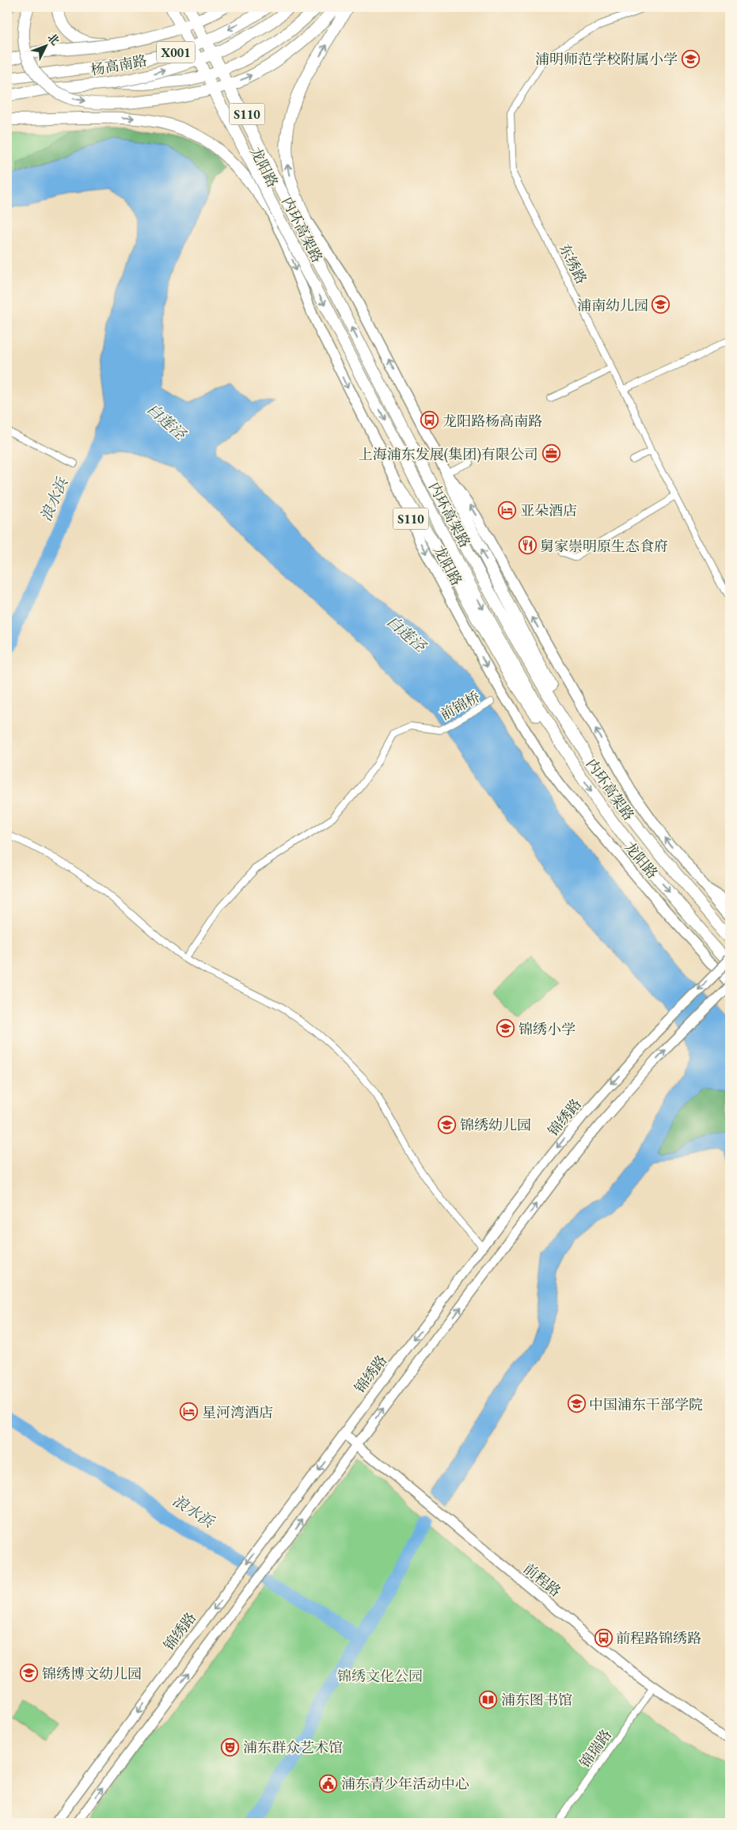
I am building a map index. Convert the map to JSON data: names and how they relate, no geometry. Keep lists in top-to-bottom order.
{
  "streets": {
    "highway": ["X001", "杨高南路", "内环高架路"],
    "main road": [
      "S110",
      "龙阳路",
      "锦绣路",
      "前程路"
    ],
    "street": ["东绣路", "前锦桥", "锦瑞路"]
  },
  "crossings": [
    ["龙阳路", "内环高架路"],
    ["锦绣路", "前程路"],
    ["前程路", "锦瑞路"]
  ],
  "water": ["白莲泾", "浪水浜"],
  "parks": ["锦绣文化公园"],
  "places": {
    "school or university": [
      "浦明师范学校附属小学",
      "浦南幼儿园",
      "锦绣小学",
      "锦绣幼儿园",
      "中国浦东干部学院",
      "锦绣博文幼儿园"
    ],
    "bus stop": ["龙阳路杨高南路", "前程路锦绣路"],
    "office": ["上海浦东发展(集团)有限公司"],
    "hotel": ["亚朵酒店", "星河湾酒店"],
    "restaurant": ["舅家崇明原生态食府"],
    "library": ["浦东图书馆"],
    "theatre": ["浦东群众艺术馆"],
    "public building": ["浦东青少年活动中心"]
  },
  "north": "top right"
}
